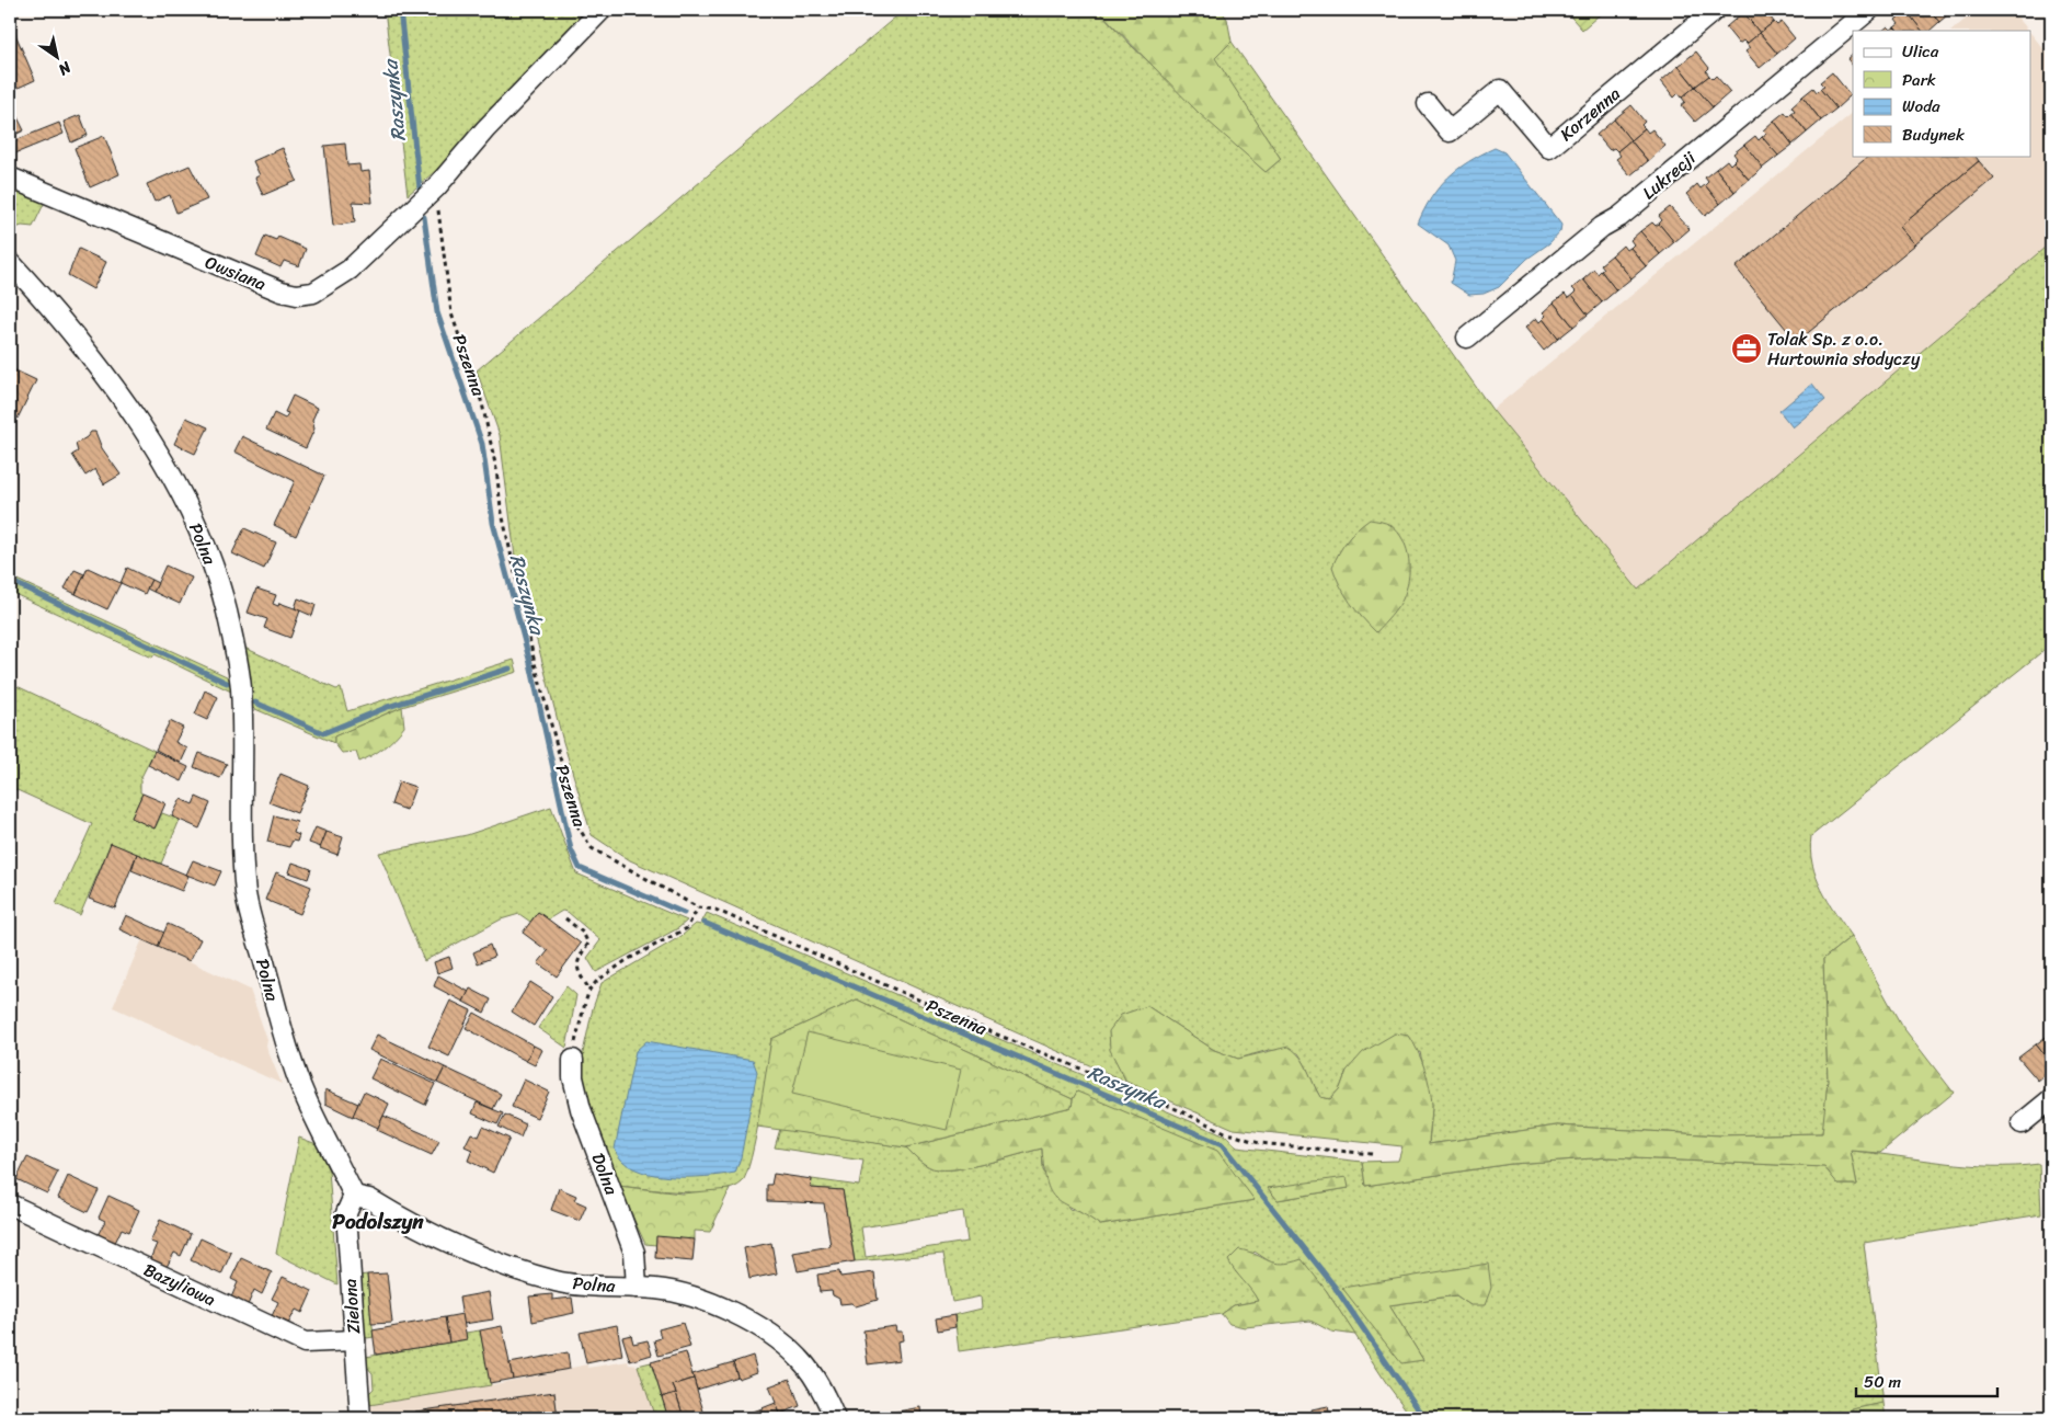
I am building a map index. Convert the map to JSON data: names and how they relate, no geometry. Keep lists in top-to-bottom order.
{
  "streets": {
    "street": [
      "Korzenna",
      "Lukrecji",
      "Owsiana",
      "Polna",
      "Dolna",
      "Bazyliowa",
      "Zielona"
    ],
    "path": ["Pszenna"]
  },
  "crossings": [
    ["Owsiana", "Pszenna"],
    ["Polna", "Dolna"],
    ["Polna", "Zielona"],
    ["Bazyliowa", "Zielona"]
  ],
  "districts": ["Podolszyn"],
  "water": ["Raszynka"],
  "places": {
    "office": ["Tolak Sp. z o.o. Hurtownia słodyczy"]
  },
  "legend": [
    "Ulica",
    "Park",
    "Woda",
    "Budynek"
  ],
  "scale_bar": "50 m",
  "north": "bottom right"
}
